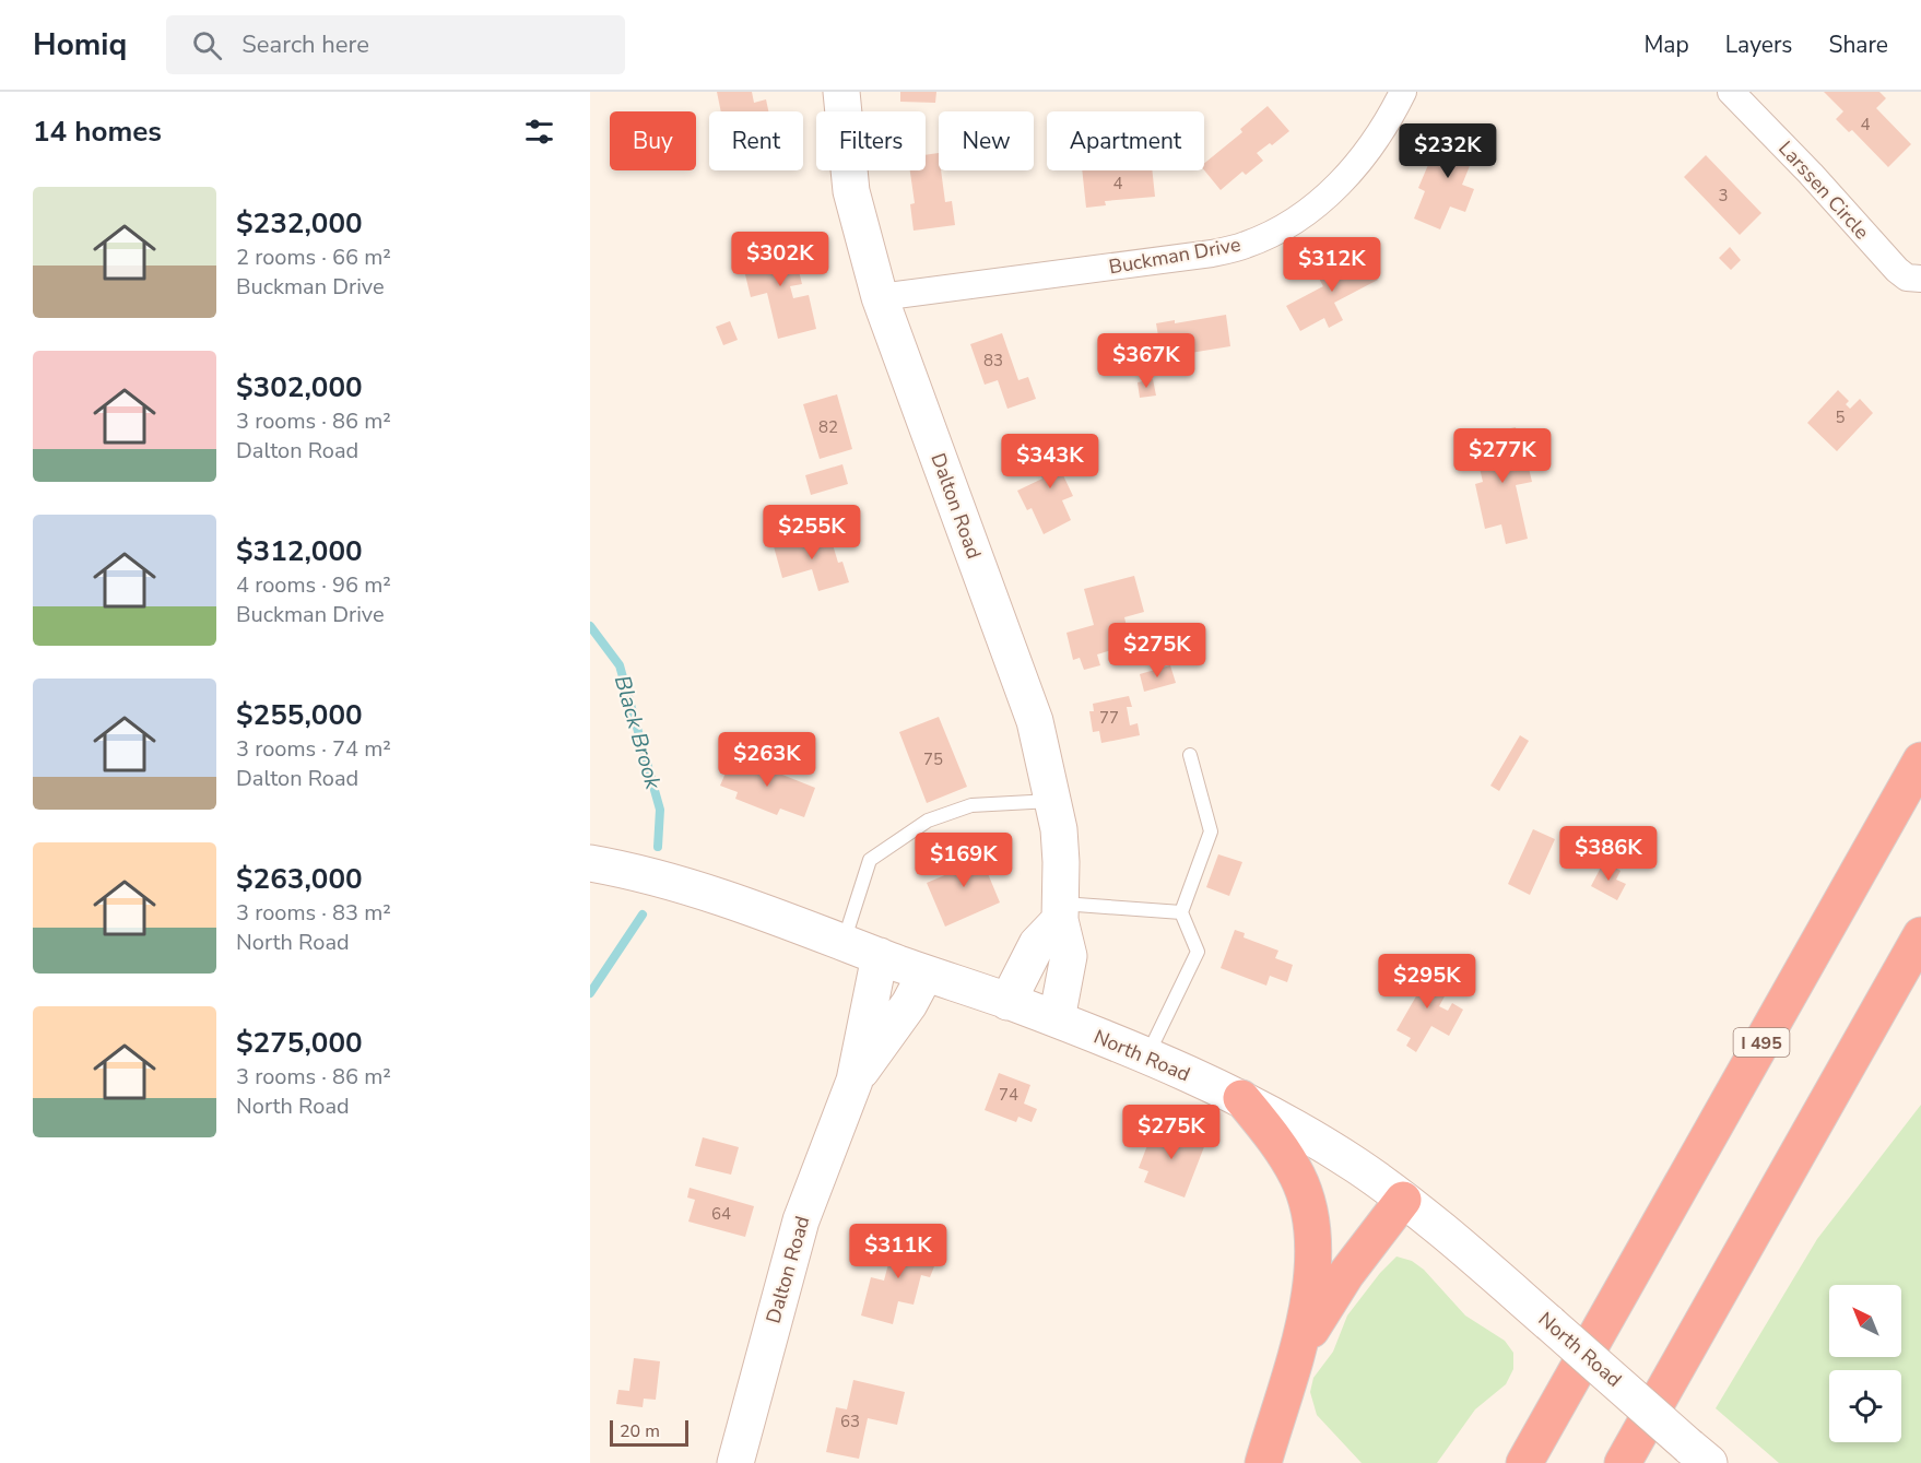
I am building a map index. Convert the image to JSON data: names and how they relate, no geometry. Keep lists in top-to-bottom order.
{
  "streets": {
    "highway": ["I 495"],
    "street": [
      "Larssen Circle",
      "Buckman Drive",
      "Dalton Road",
      "North Road"
    ]
  },
  "crossings": [
    ["Buckman Drive", "Dalton Road"],
    ["Dalton Road", "North Road"]
  ],
  "water": ["Black Brook"],
  "house_numbers": [
    "4",
    "4",
    "3",
    "83",
    "5",
    "82",
    "77",
    "75",
    "74",
    "64",
    "63"
  ],
  "scale_bar": "20 m",
  "north": "top left",
  "page": {
    "header": "Homiq",
    "search": "Search here",
    "nav": ["Map", "Layers", "Share"],
    "heading": "14 homes",
    "chip": [
      "Buy",
      "Rent",
      "Filters",
      "New",
      "Apartment"
    ],
    "price": [
      "$232K",
      "$302K",
      "$312K",
      "$367K",
      "$277K",
      "$343K",
      "$255K",
      "$275K",
      "$263K",
      "$386K",
      "$169K",
      "$295K",
      "$275K",
      "$311K"
    ],
    "list": [
      {
        "name": "$232,000",
        "note": "2 rooms · 66 m² · Buckman Drive"
      },
      {
        "name": "$302,000",
        "note": "3 rooms · 86 m² · Dalton Road"
      },
      {
        "name": "$312,000",
        "note": "4 rooms · 96 m² · Buckman Drive"
      },
      {
        "name": "$255,000",
        "note": "3 rooms · 74 m² · Dalton Road"
      },
      {
        "name": "$263,000",
        "note": "3 rooms · 83 m² · North Road"
      },
      {
        "name": "$275,000",
        "note": "3 rooms · 86 m² · North Road"
      }
    ],
    "scale": "20 m"
  }
}
